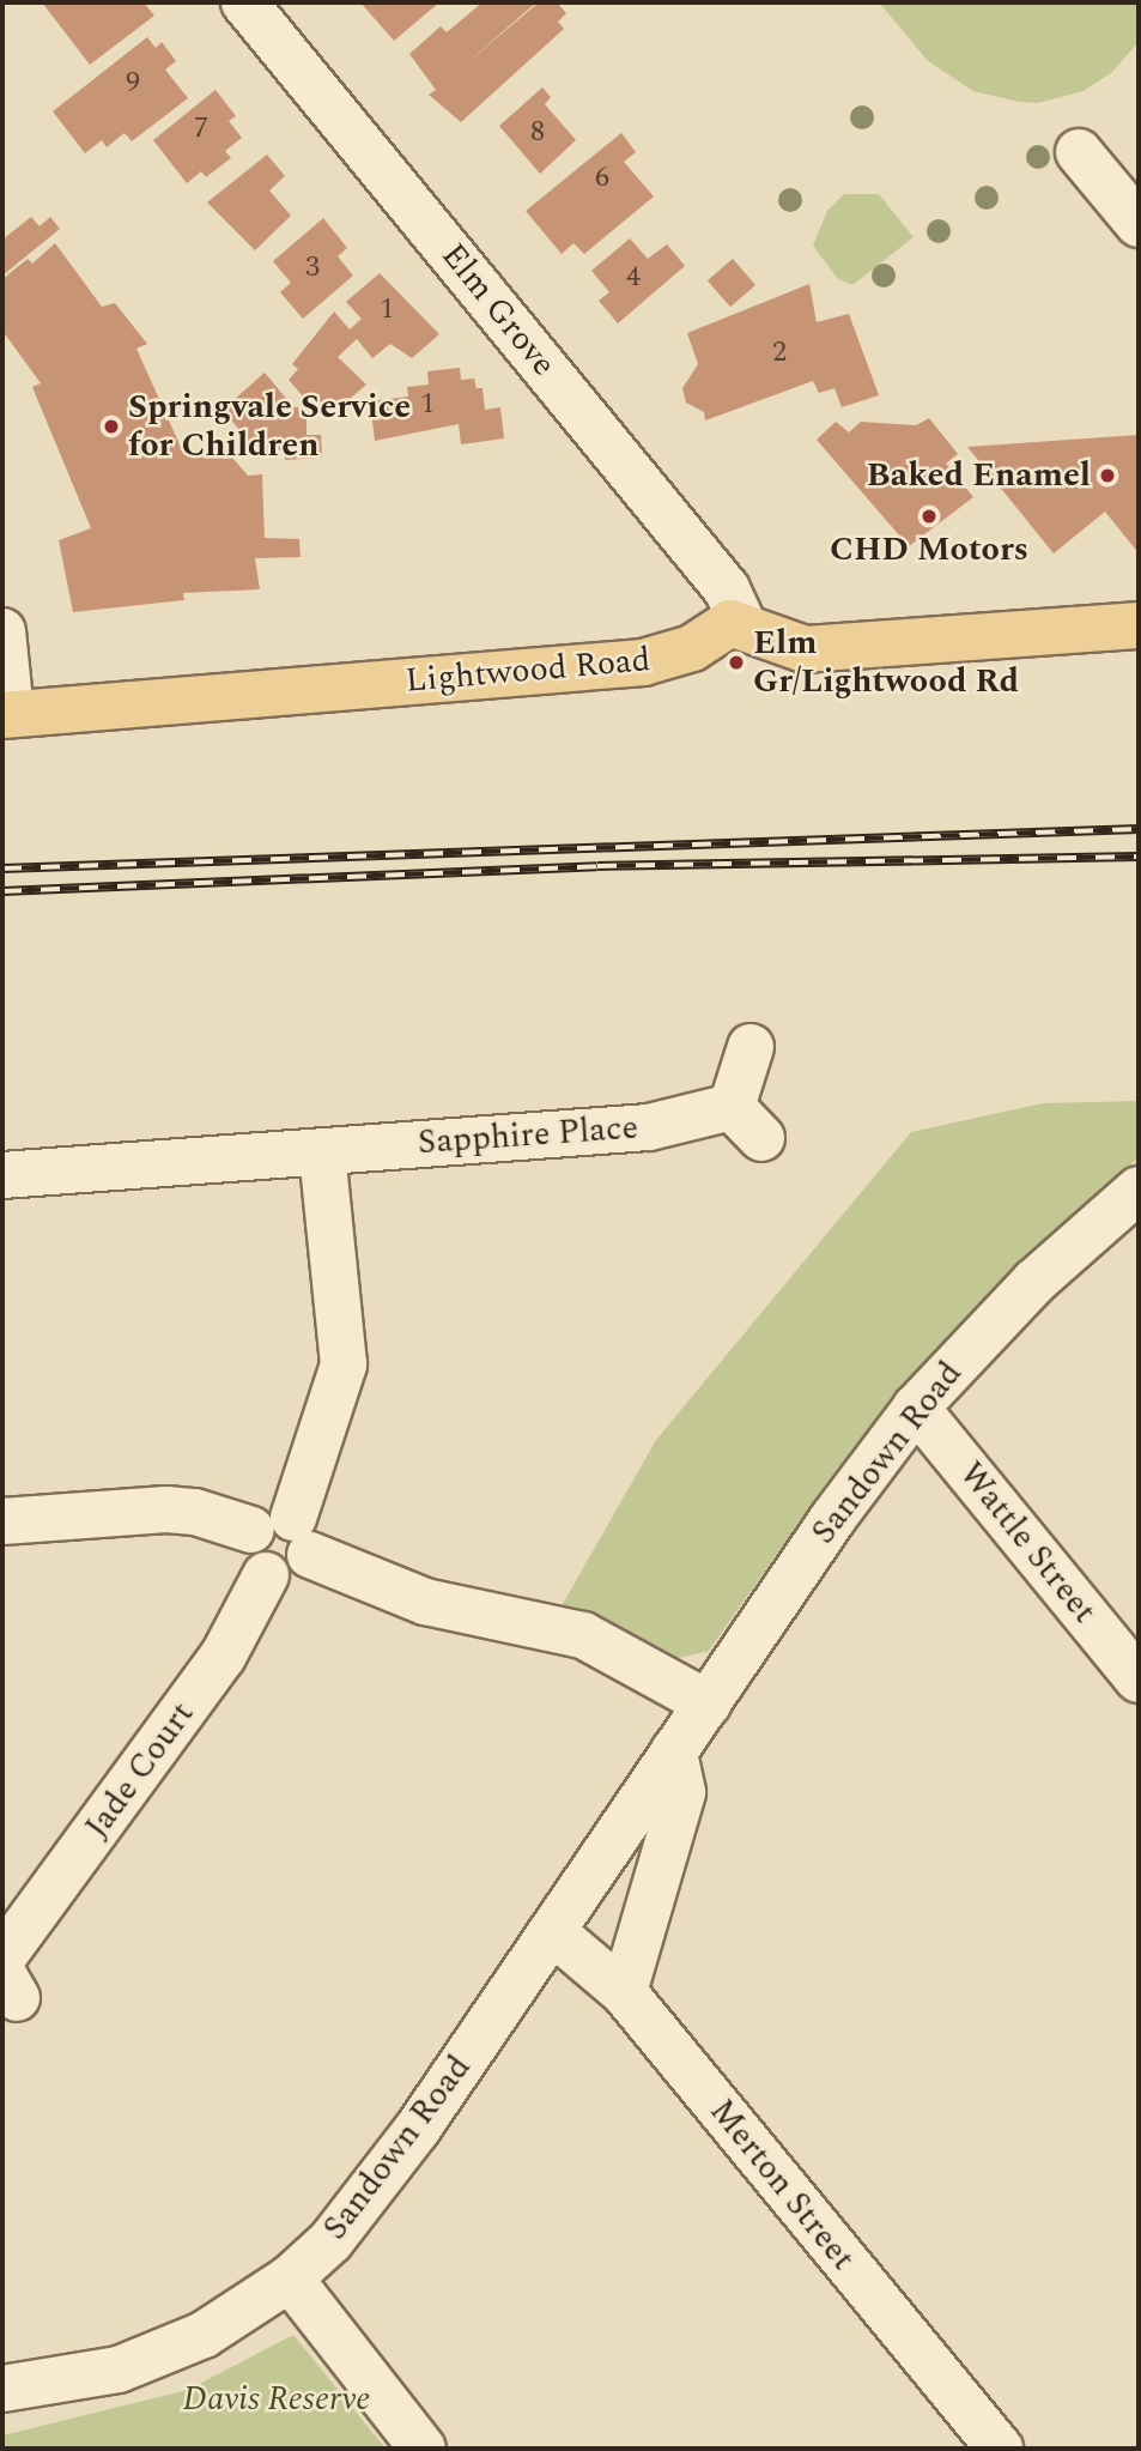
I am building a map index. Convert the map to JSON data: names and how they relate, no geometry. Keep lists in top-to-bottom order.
{
  "streets": {
    "main road": ["Lightwood Road"],
    "street": [
      "Elm Grove",
      "Sapphire Place",
      "Sandown Road",
      "Wattle Street",
      "Jade Court",
      "Merton Street"
    ]
  },
  "crossings": [
    ["Elm Grove", "Lightwood Road"],
    ["Sandown Road", "Wattle Street"],
    ["Sandown Road", "Merton Street"]
  ],
  "parks": ["Davis Reserve"],
  "places": [
    "Springvale Service for Children",
    "Baked Enamel",
    "CHD Motors",
    "Elm Gr/Lightwood Rd"
  ],
  "house_numbers": [
    "9",
    "7",
    "8",
    "6",
    "3",
    "4",
    "1",
    "2",
    "1"
  ]
}
